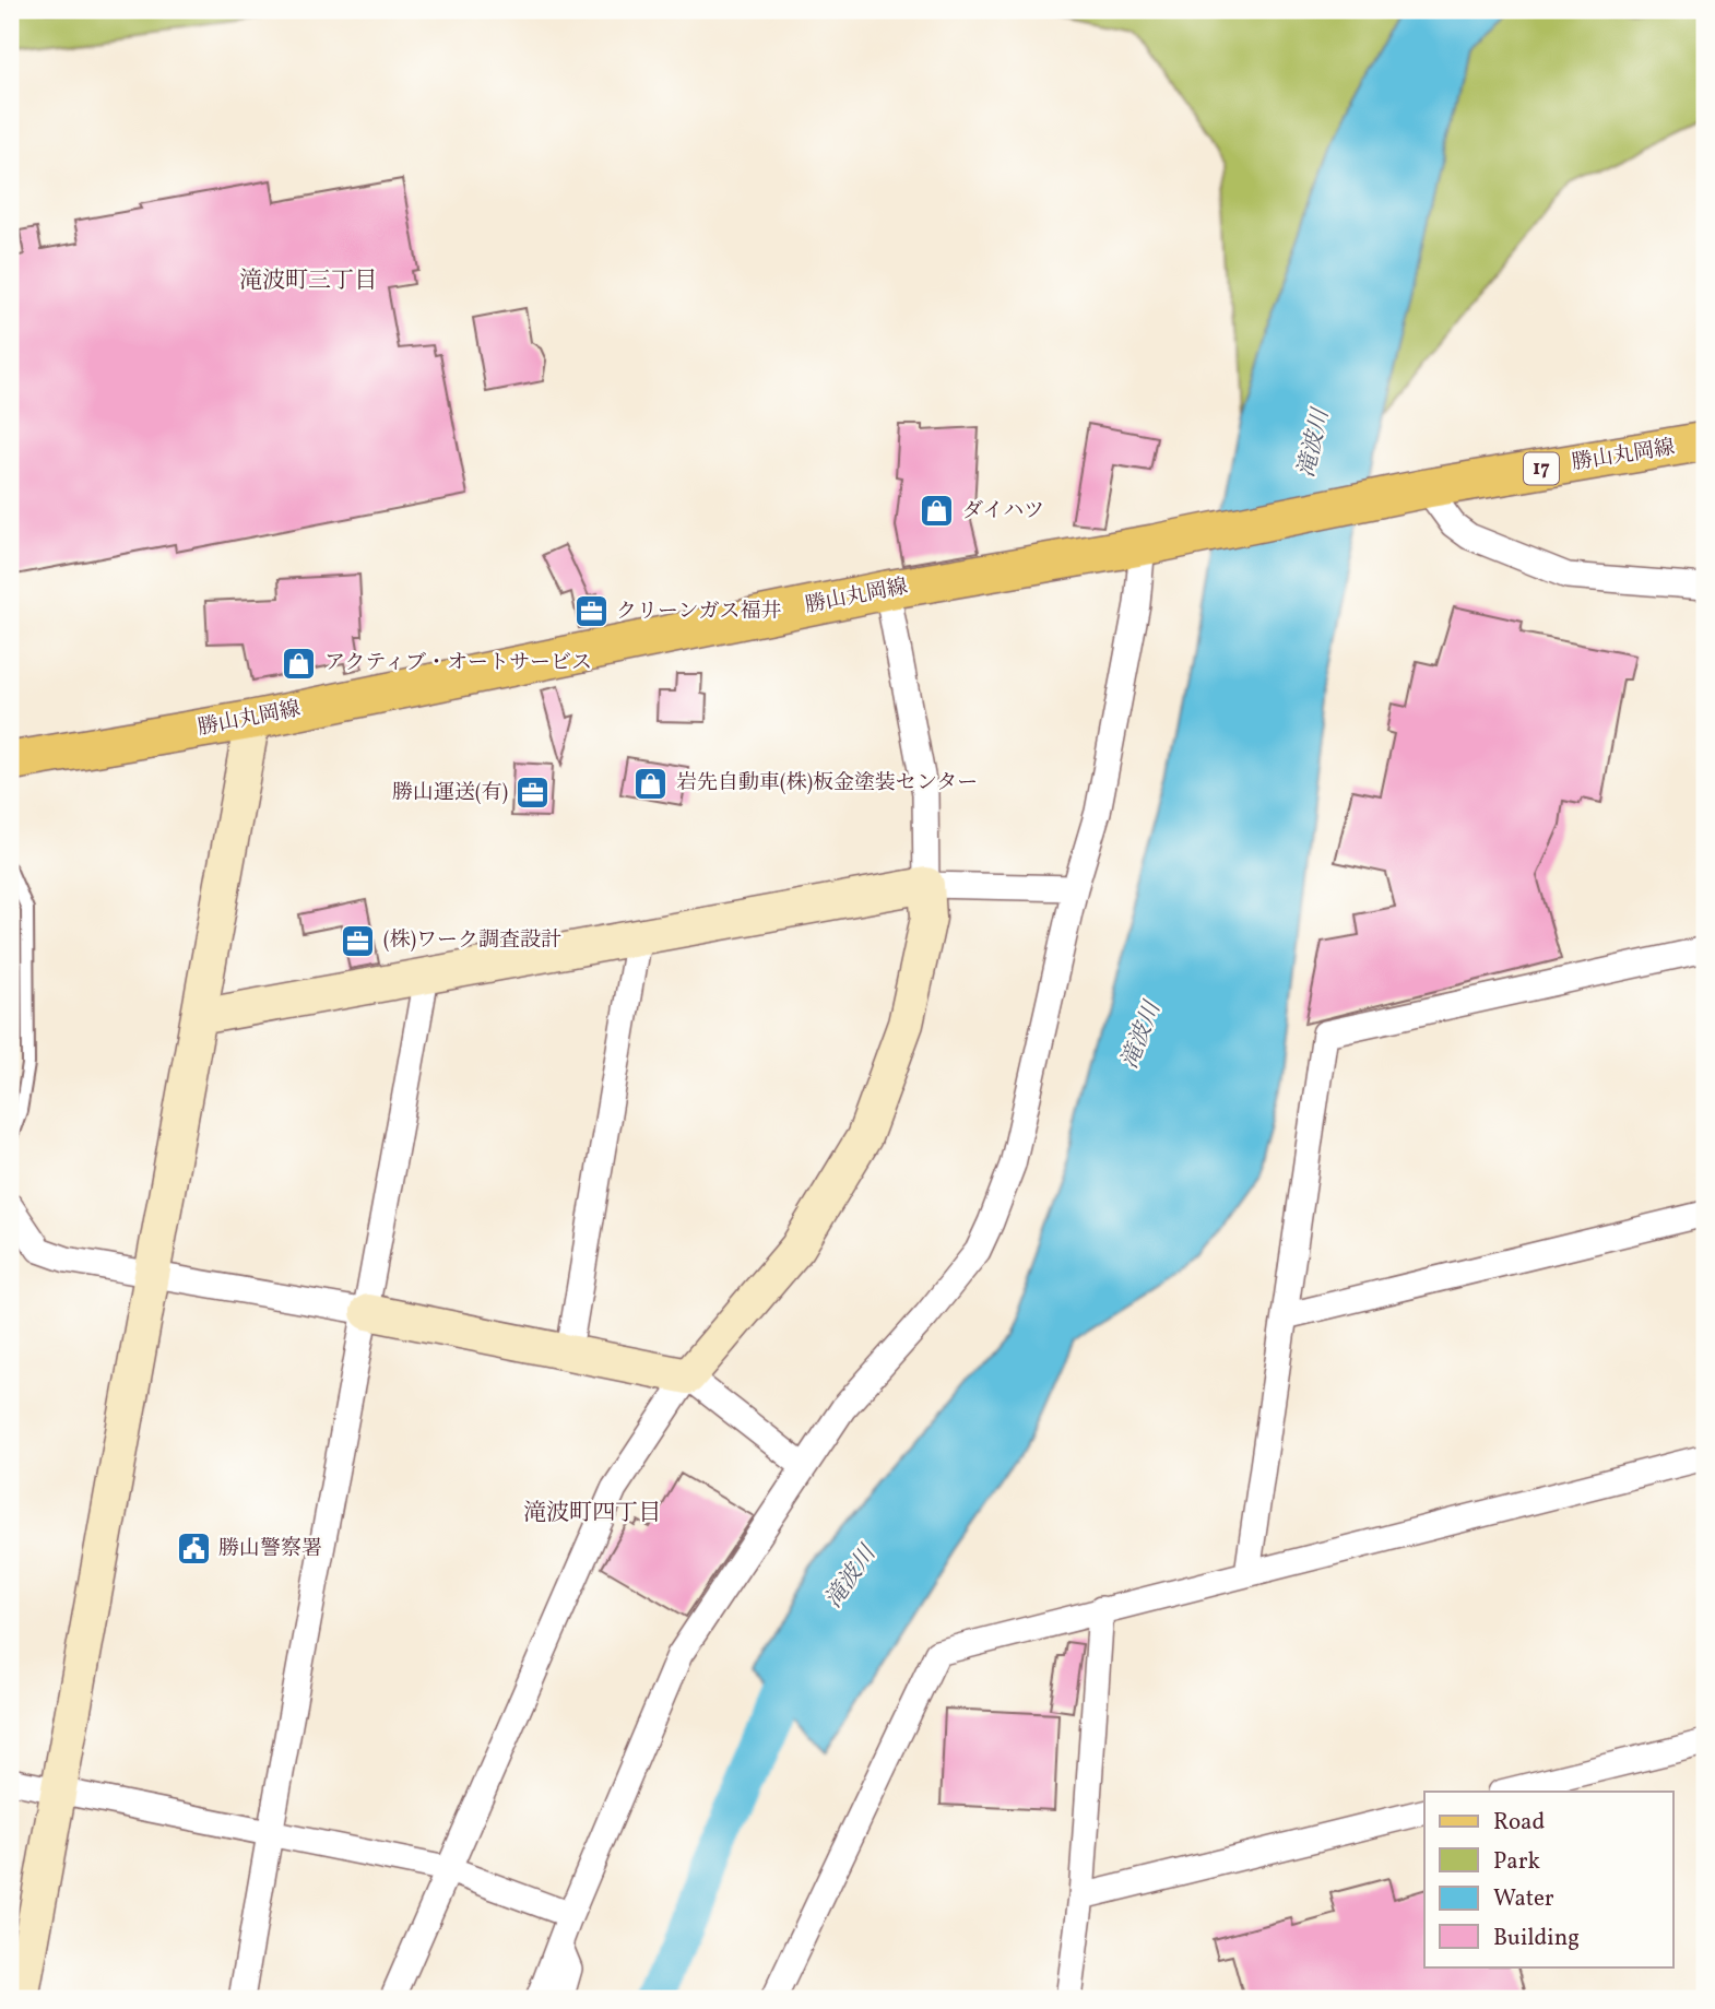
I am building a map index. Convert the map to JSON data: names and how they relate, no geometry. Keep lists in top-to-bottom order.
{
  "streets": {
    "main road": ["勝山丸岡線", "17"]
  },
  "districts": ["滝波町三丁目", "滝波町四丁目"],
  "water": ["滝波川"],
  "places": {
    "shop": ["ダイハツ", "アクティブ・オートサービス", "岩先自動車(株)板金塗装センター"],
    "office": ["クリーンガス福井", "勝山運送(有)", "(株)ワーク調査設計"],
    "public building": ["勝山警察署"]
  },
  "legend": [
    "Road",
    "Park",
    "Water",
    "Building"
  ]
}
